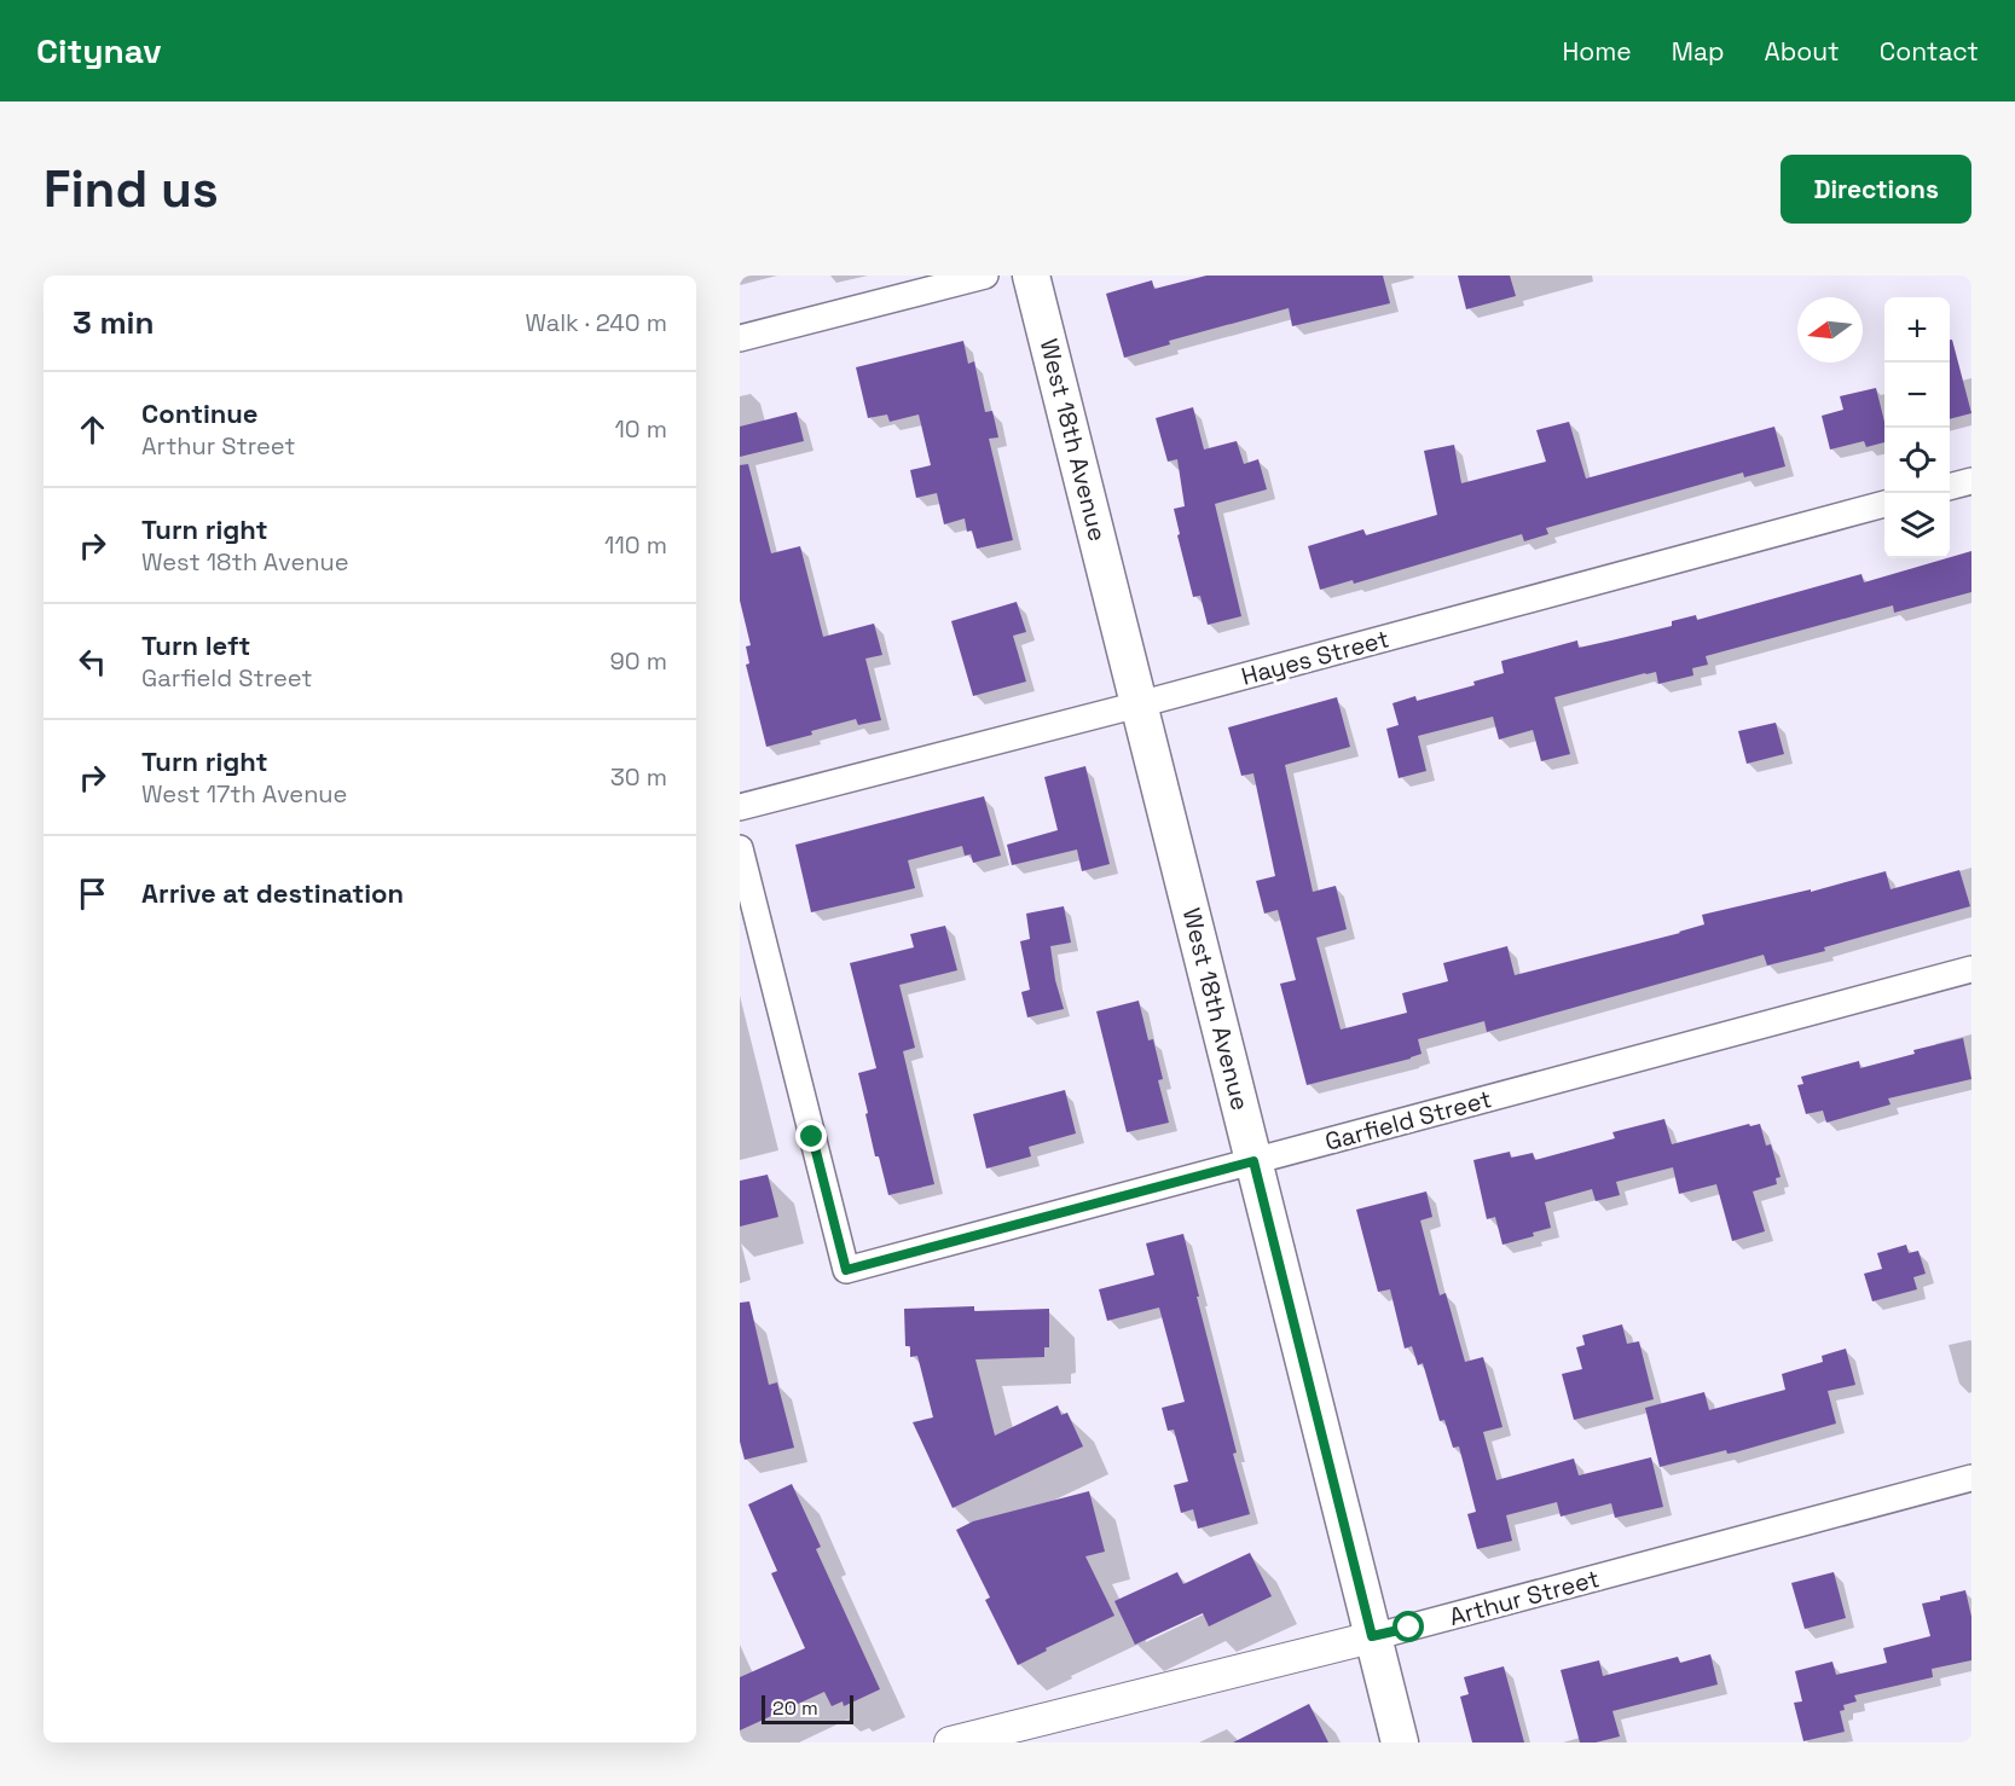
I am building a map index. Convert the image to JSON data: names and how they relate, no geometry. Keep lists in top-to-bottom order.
{
  "streets": {
    "main road": ["West 18th Avenue"],
    "street": ["Hayes Street", "Garfield Street", "Arthur Street"]
  },
  "crossings": [
    ["West 18th Avenue", "Hayes Street"],
    ["West 18th Avenue", "Garfield Street"],
    ["West 18th Avenue", "Arthur Street"]
  ],
  "scale_bar": "20 m",
  "north": "left",
  "page": {
    "header": "Citynav",
    "nav": [
      "Home",
      "Map",
      "About",
      "Contact"
    ],
    "buttons": "Directions",
    "title": "Find us",
    "heading": ["3 min", "Walk · 240 m"],
    "map_buttons": ["+", "−"],
    "list": [
      ["Continue", "Arthur Street", "10 m"],
      ["Turn right", "West 18th Avenue", "110 m"],
      ["Turn left", "Garfield Street", "90 m"],
      ["Turn right", "West 17th Avenue", "30 m"],
      "Arrive at destination"
    ],
    "scale": "20 m"
  }
}
